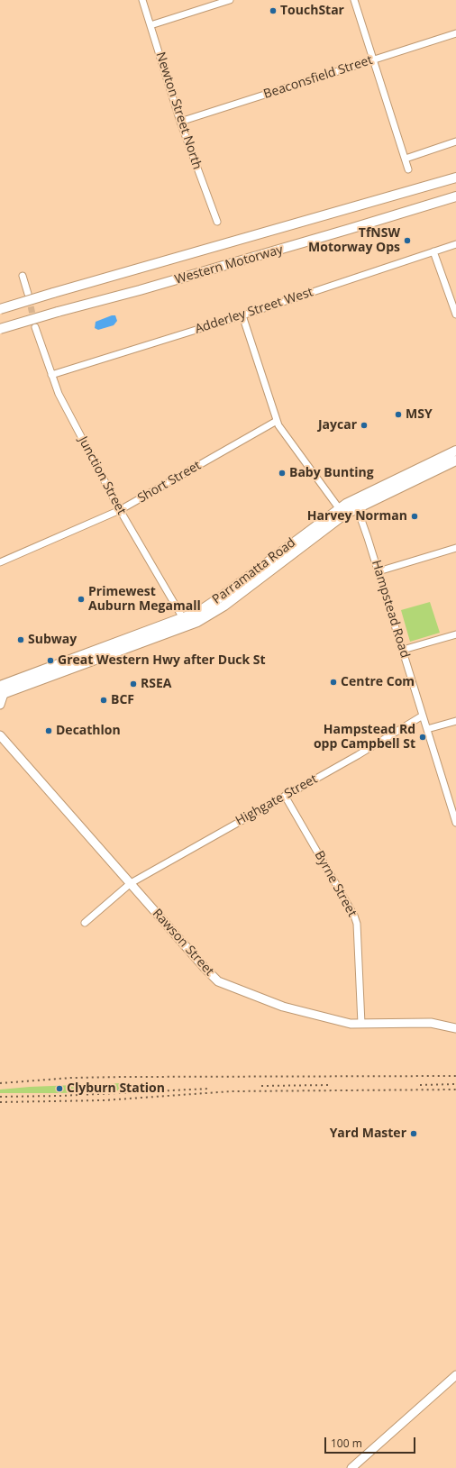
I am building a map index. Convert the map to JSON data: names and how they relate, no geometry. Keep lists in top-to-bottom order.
{
  "streets": {
    "highway": ["Western Motorway", "Parramatta Road"],
    "main road": ["Rawson Street"],
    "street": [
      "Beaconsfield Street",
      "Newton Street North",
      "Adderley Street West",
      "Junction Street",
      "Short Street",
      "Hampstead Road",
      "Highgate Street",
      "Byrne Street"
    ]
  },
  "crossings": [
    ["Beaconsfield Street", "Newton Street North"],
    ["Adderley Street West", "Junction Street"],
    ["Junction Street", "Short Street"],
    ["Junction Street", "Parramatta Road"],
    ["Parramatta Road", "Hampstead Road"],
    ["Hampstead Road", "Highgate Street"],
    ["Highgate Street", "Byrne Street"],
    ["Highgate Street", "Rawson Street"],
    ["Byrne Street", "Rawson Street"]
  ],
  "places": [
    "TouchStar",
    "TfNSW Motorway Ops",
    "MSY",
    "Jaycar",
    "Baby Bunting",
    "Harvey Norman",
    "Primewest Auburn Megamall",
    "Subway",
    "Great Western Hwy after Duck St",
    "Centre Com",
    "RSEA",
    "BCF",
    "Decathlon",
    "Hampstead Rd opp Campbell St",
    "Clyburn Station",
    "Yard Master"
  ],
  "scale_bar": "100 m"
}
